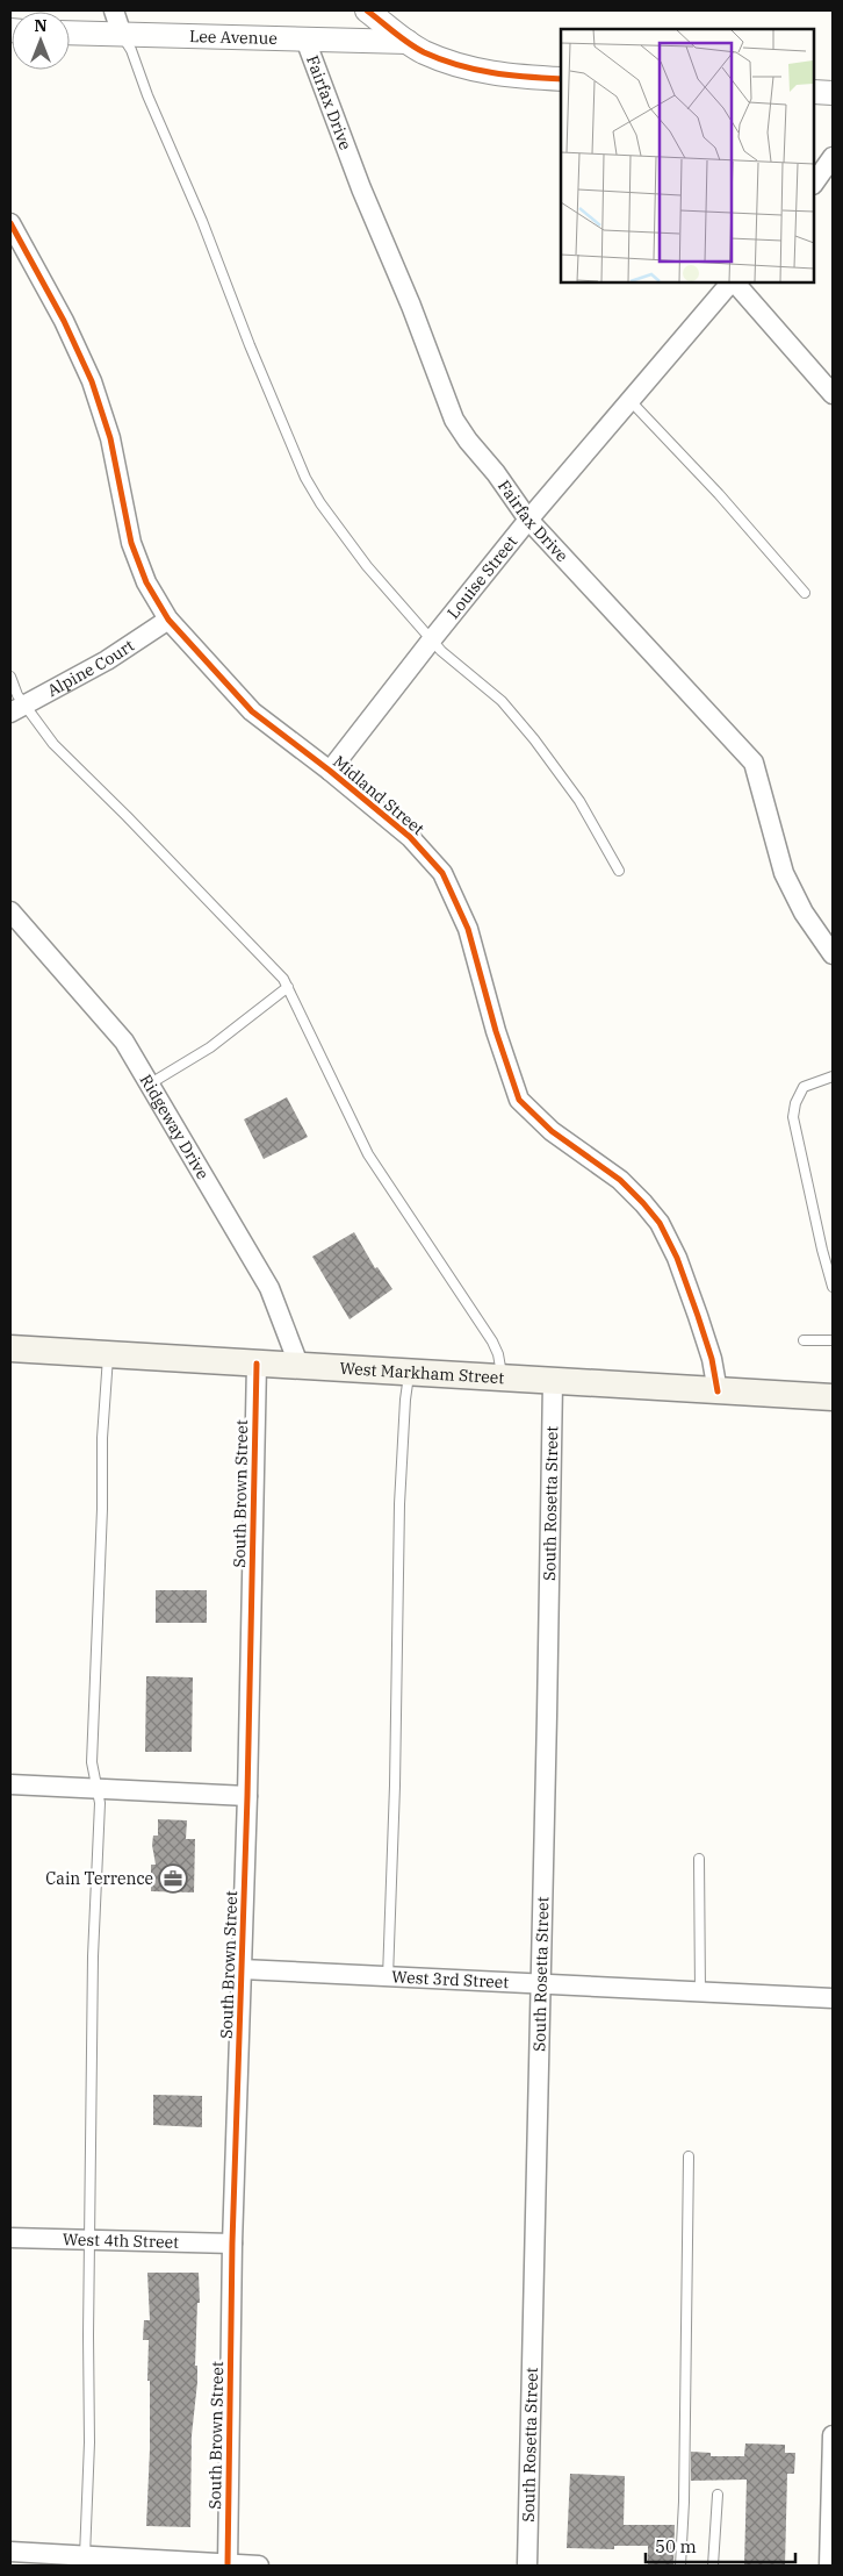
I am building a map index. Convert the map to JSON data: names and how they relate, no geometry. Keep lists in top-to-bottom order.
{
  "streets": {
    "main road": ["West Markham Street"],
    "street": [
      "Lee Avenue",
      "Fairfax Drive",
      "Louise Street",
      "Alpine Court",
      "Midland Street",
      "Ridgeway Drive",
      "South Brown Street",
      "South Rosetta Street",
      "West 3rd Street",
      "West 4th Street"
    ]
  },
  "crossings": [
    ["Lee Avenue", "Fairfax Drive"],
    ["Fairfax Drive", "Louise Street"],
    ["Louise Street", "Midland Street"],
    ["Alpine Court", "Midland Street"],
    ["Midland Street", "West Markham Street"],
    ["Ridgeway Drive", "West Markham Street"],
    ["West Markham Street", "South Brown Street"],
    ["West Markham Street", "South Rosetta Street"],
    ["South Brown Street", "West 3rd Street"],
    ["South Brown Street", "West 4th Street"],
    ["South Rosetta Street", "West 3rd Street"]
  ],
  "places": {
    "office": ["Cain Terrence"]
  },
  "scale_bar": "50 m",
  "north": "top"
}
